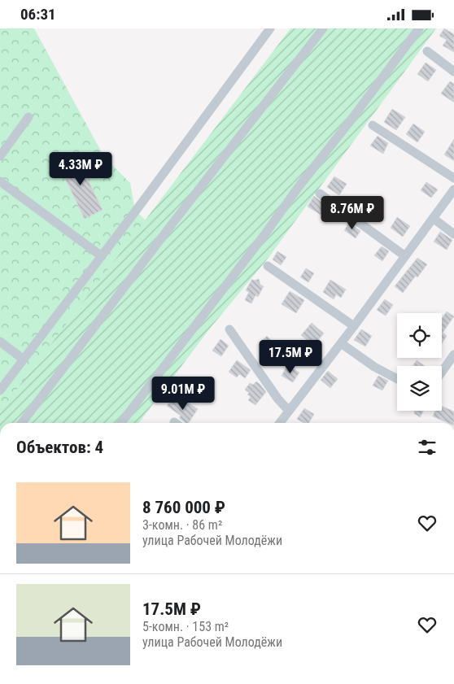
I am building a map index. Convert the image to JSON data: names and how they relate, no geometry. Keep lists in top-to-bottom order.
{
  "page": {
    "status": "06:31",
    "price": [
      "4.33M ₽",
      "8.76M ₽",
      "17.5M ₽",
      "9.01M ₽"
    ],
    "heading": "Объектов: 4",
    "list": [
      {
        "name": "8 760 000 ₽",
        "note": "3-комн. · 86 m² · улица Рабочей Молодёжи"
      },
      {
        "name": "17.5M ₽",
        "note": "5-комн. · 153 m² · улица Рабочей Молодёжи"
      }
    ]
  }
}
